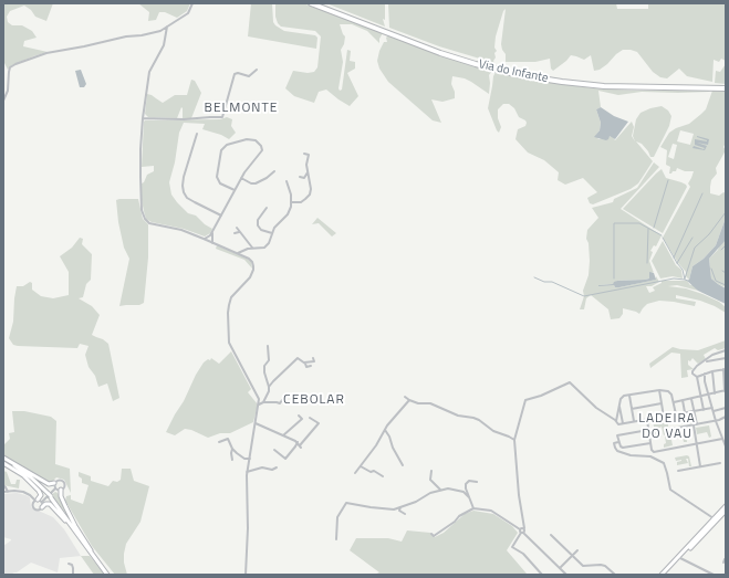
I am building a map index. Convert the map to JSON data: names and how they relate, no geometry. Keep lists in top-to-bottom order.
{
  "streets": {
    "highway": ["Via do Infante"]
  },
  "districts": ["BELMONTE", "CEBOLAR", "LADEIRA DO VAU"]
}
